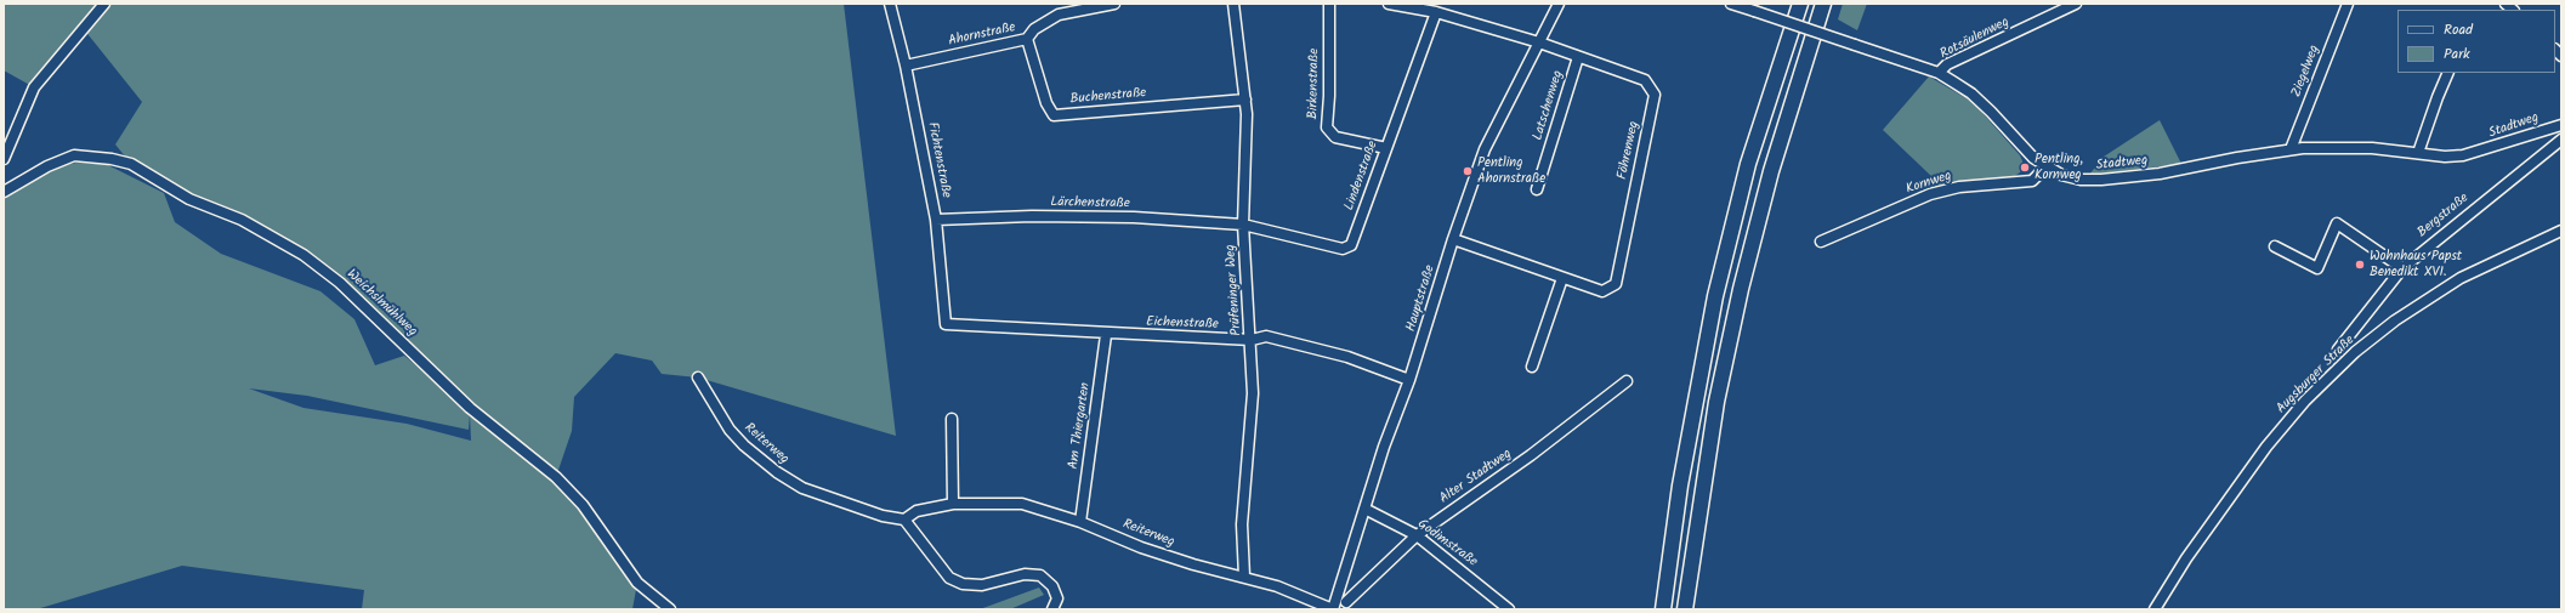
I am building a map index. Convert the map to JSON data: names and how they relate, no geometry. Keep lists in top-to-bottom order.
{
  "streets": {
    "street": [
      "Ahornstraße",
      "Rotsäulenweg",
      "Ziegelweg",
      "Birkenstraße",
      "Buchenstraße",
      "Latschenweg",
      "Stadtweg",
      "Föhrenweg",
      "Fichtenstraße",
      "Lindenstraße",
      "Kornweg",
      "Lärchenstraße",
      "Bergstraße",
      "Prüfeninger Weg",
      "Hauptstraße",
      "Weichslmühlweg",
      "Eichenstraße",
      "Augsburger Straße",
      "Am Thiergarten",
      "Reiterweg",
      "Alter Stadtweg",
      "Godimstraße"
    ]
  },
  "crossings": [
    ["Ahornstraße", "Buchenstraße"],
    ["Ahornstraße", "Fichtenstraße"],
    ["Rotsäulenweg", "Stadtweg"],
    ["Ziegelweg", "Stadtweg"],
    ["Birkenstraße", "Lindenstraße"],
    ["Buchenstraße", "Prüfeninger Weg"],
    ["Latschenweg", "Föhrenweg"],
    ["Stadtweg", "Kornweg"],
    ["Föhrenweg", "Hauptstraße"],
    ["Fichtenstraße", "Lärchenstraße"],
    ["Fichtenstraße", "Eichenstraße"],
    ["Lindenstraße", "Lärchenstraße"],
    ["Lindenstraße", "Prüfeninger Weg"],
    ["Lärchenstraße", "Prüfeninger Weg"],
    ["Prüfeninger Weg", "Eichenstraße"],
    ["Prüfeninger Weg", "Reiterweg"],
    ["Hauptstraße", "Eichenstraße"],
    ["Hauptstraße", "Reiterweg"],
    ["Hauptstraße", "Godimstraße"],
    ["Eichenstraße", "Am Thiergarten"],
    ["Am Thiergarten", "Reiterweg"],
    ["Alter Stadtweg", "Godimstraße"]
  ],
  "places": ["Pentling, Kornweg", "Pentling Ahornstraße", "Wohnhaus Papst Benedikt XVI."],
  "legend": ["Road", "Park"]
}
